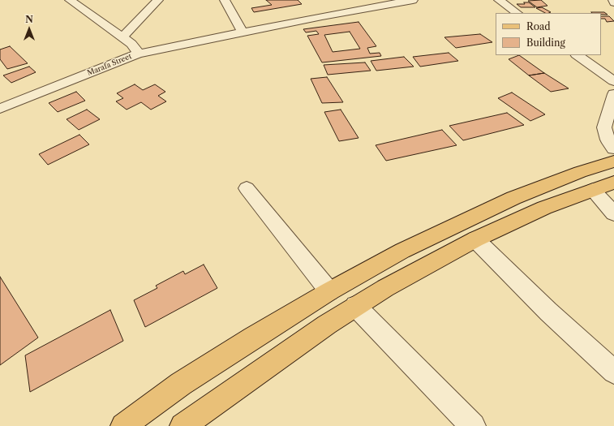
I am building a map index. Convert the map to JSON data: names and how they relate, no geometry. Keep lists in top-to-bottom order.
{
  "streets": {
    "street": ["Marafa Street"]
  },
  "legend": ["Road", "Building"],
  "north": "top"
}
